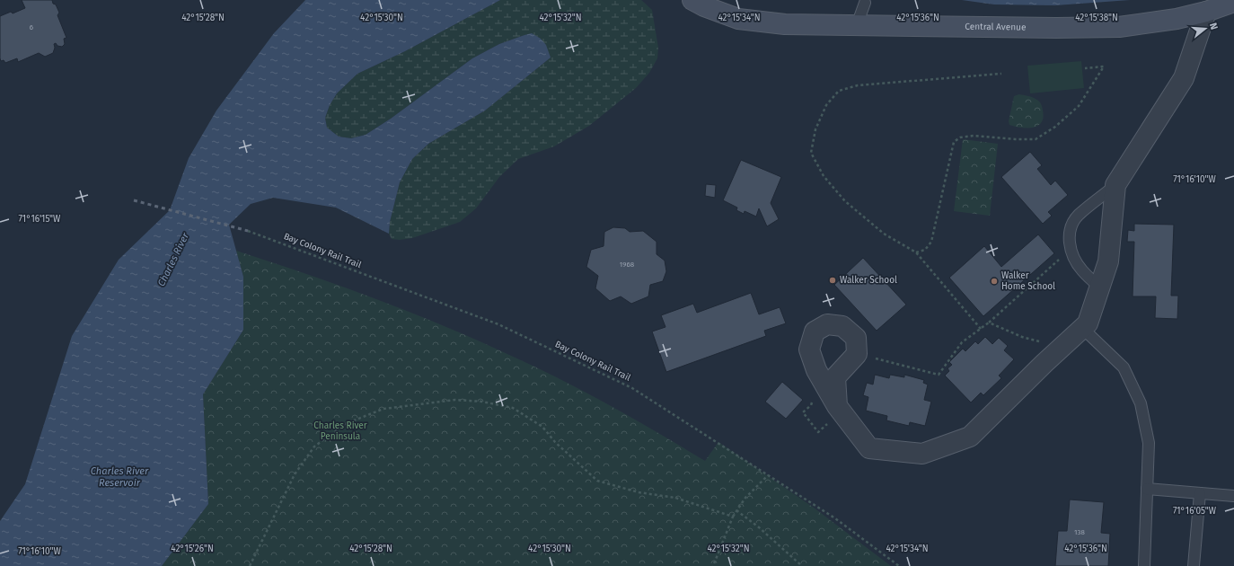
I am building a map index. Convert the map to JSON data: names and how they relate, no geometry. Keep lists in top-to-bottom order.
{
  "streets": {
    "main road": ["Central Avenue"],
    "path": ["Bay Colony Rail Trail"]
  },
  "water": ["Charles River", "Charles River Reservoir"],
  "parks": ["Charles River Peninsula"],
  "places": ["Walker School", "Walker Home School"],
  "house_numbers": ["6", "1968", "138"],
  "north": "right",
  "coordinates": [
    "42°15'28\"N",
    "42°15'30\"N",
    "42°15'32\"N",
    "42°15'34\"N",
    "42°15'36\"N",
    "42°15'38\"N",
    "71°16'10\"W",
    "71°16'15\"W",
    "71°16'05\"W",
    "42°15'26\"N"
  ]
}
